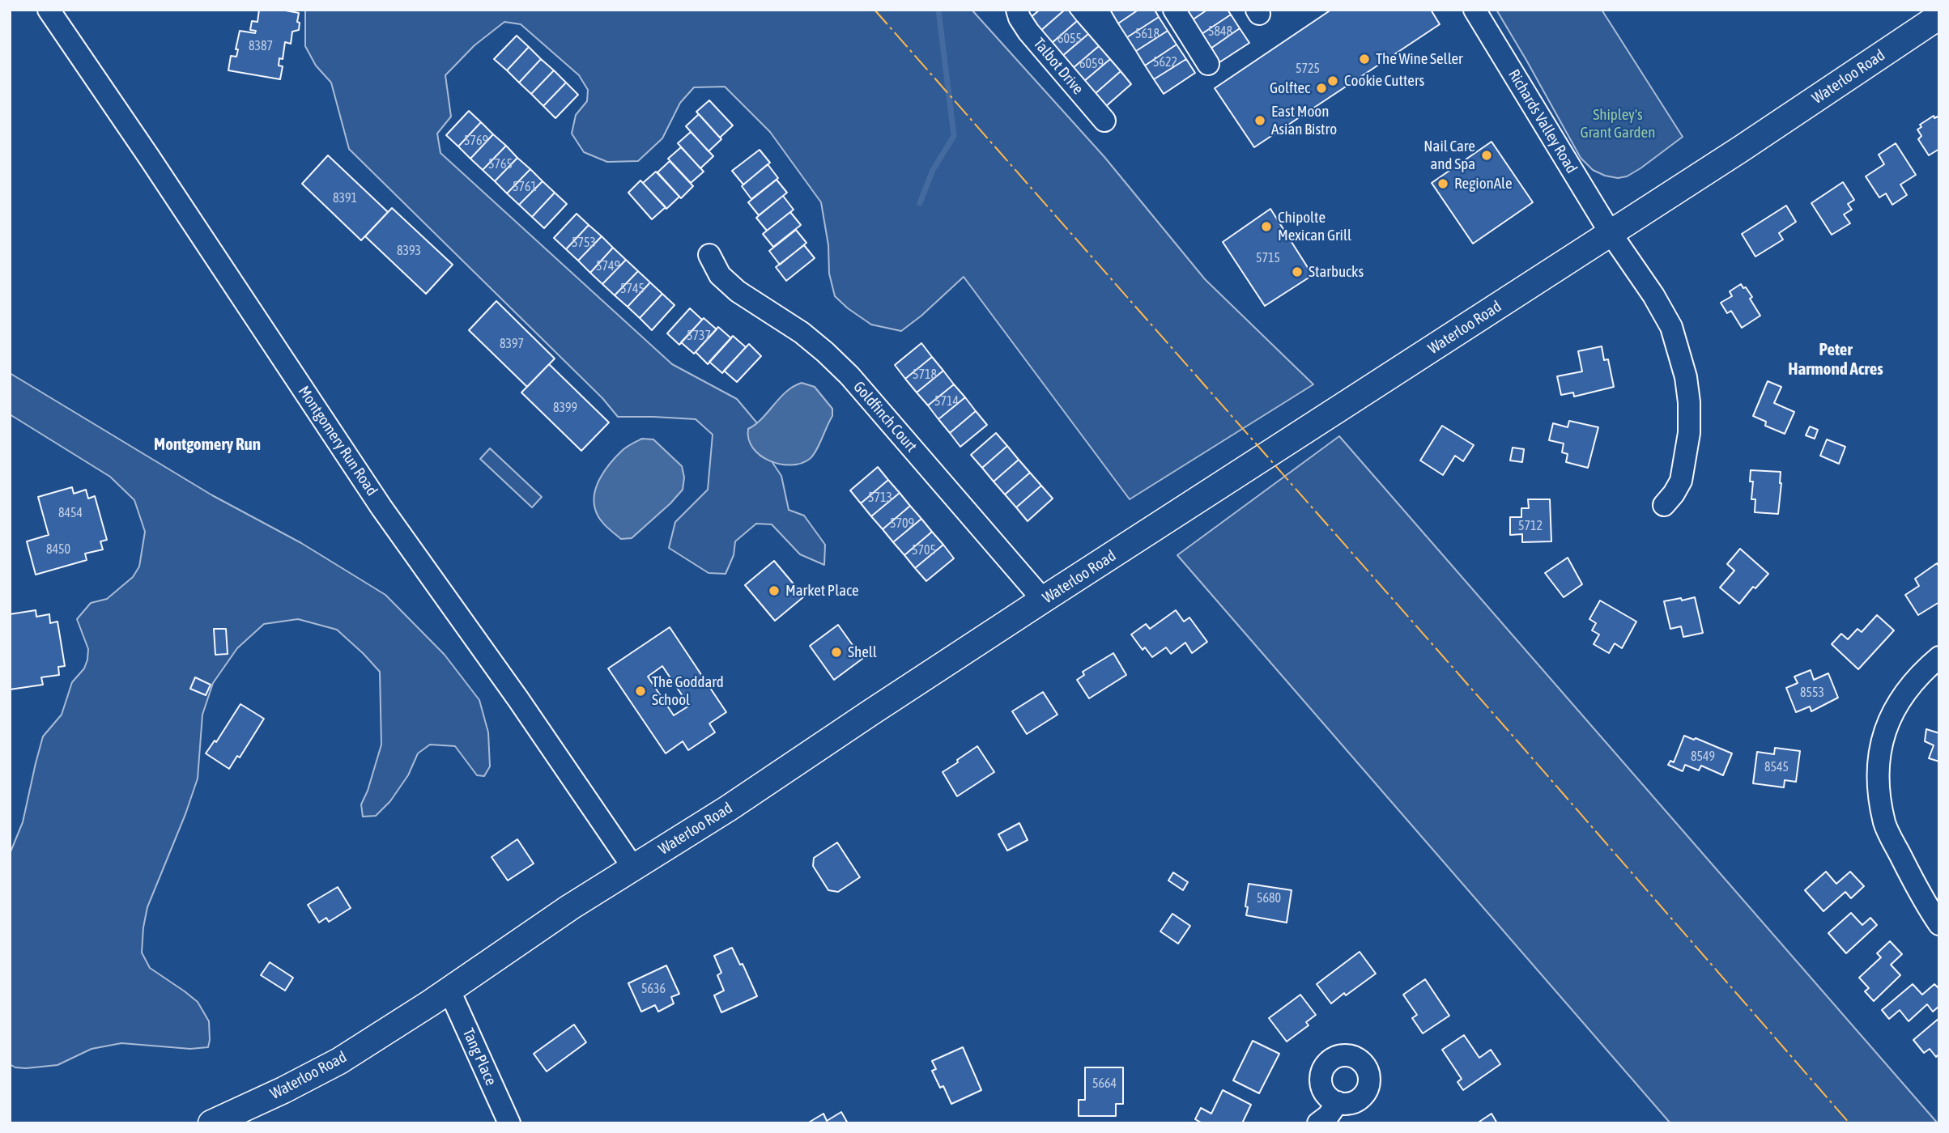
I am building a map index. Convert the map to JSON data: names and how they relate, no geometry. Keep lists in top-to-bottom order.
{
  "streets": {
    "main road": ["Waterloo Road"],
    "street": [
      "Talbot Drive",
      "Richards Valley Road",
      "Goldfinch Court",
      "Montgomery Run Road",
      "Tang Place"
    ]
  },
  "crossings": [
    ["Waterloo Road", "Richards Valley Road"],
    ["Waterloo Road", "Goldfinch Court"],
    ["Waterloo Road", "Montgomery Run Road"],
    ["Waterloo Road", "Tang Place"]
  ],
  "districts": ["Peter Harmond Acres", "Montgomery Run"],
  "parks": ["Shipley's Grant Garden"],
  "places": [
    "The Wine Seller",
    "Cookie Cutters",
    "Golftec",
    "East Moon Asian Bistro",
    "Nail Care and Spa",
    "RegionAle",
    "Chipolte Mexican Grill",
    "Starbucks",
    "Market Place",
    "Shell",
    "The Goddard School"
  ],
  "house_numbers": [
    "5848",
    "5618",
    "6055",
    "8387",
    "5622",
    "6059",
    "5725",
    "5769",
    "5765",
    "5761",
    "8391",
    "5753",
    "8393",
    "5715",
    "5749",
    "5745",
    "5737",
    "8397",
    "5718",
    "5714",
    "8399",
    "5713",
    "8454",
    "5709",
    "5712",
    "8450",
    "5705",
    "8553",
    "8549",
    "8545",
    "5680",
    "5636",
    "5664"
  ]
}
